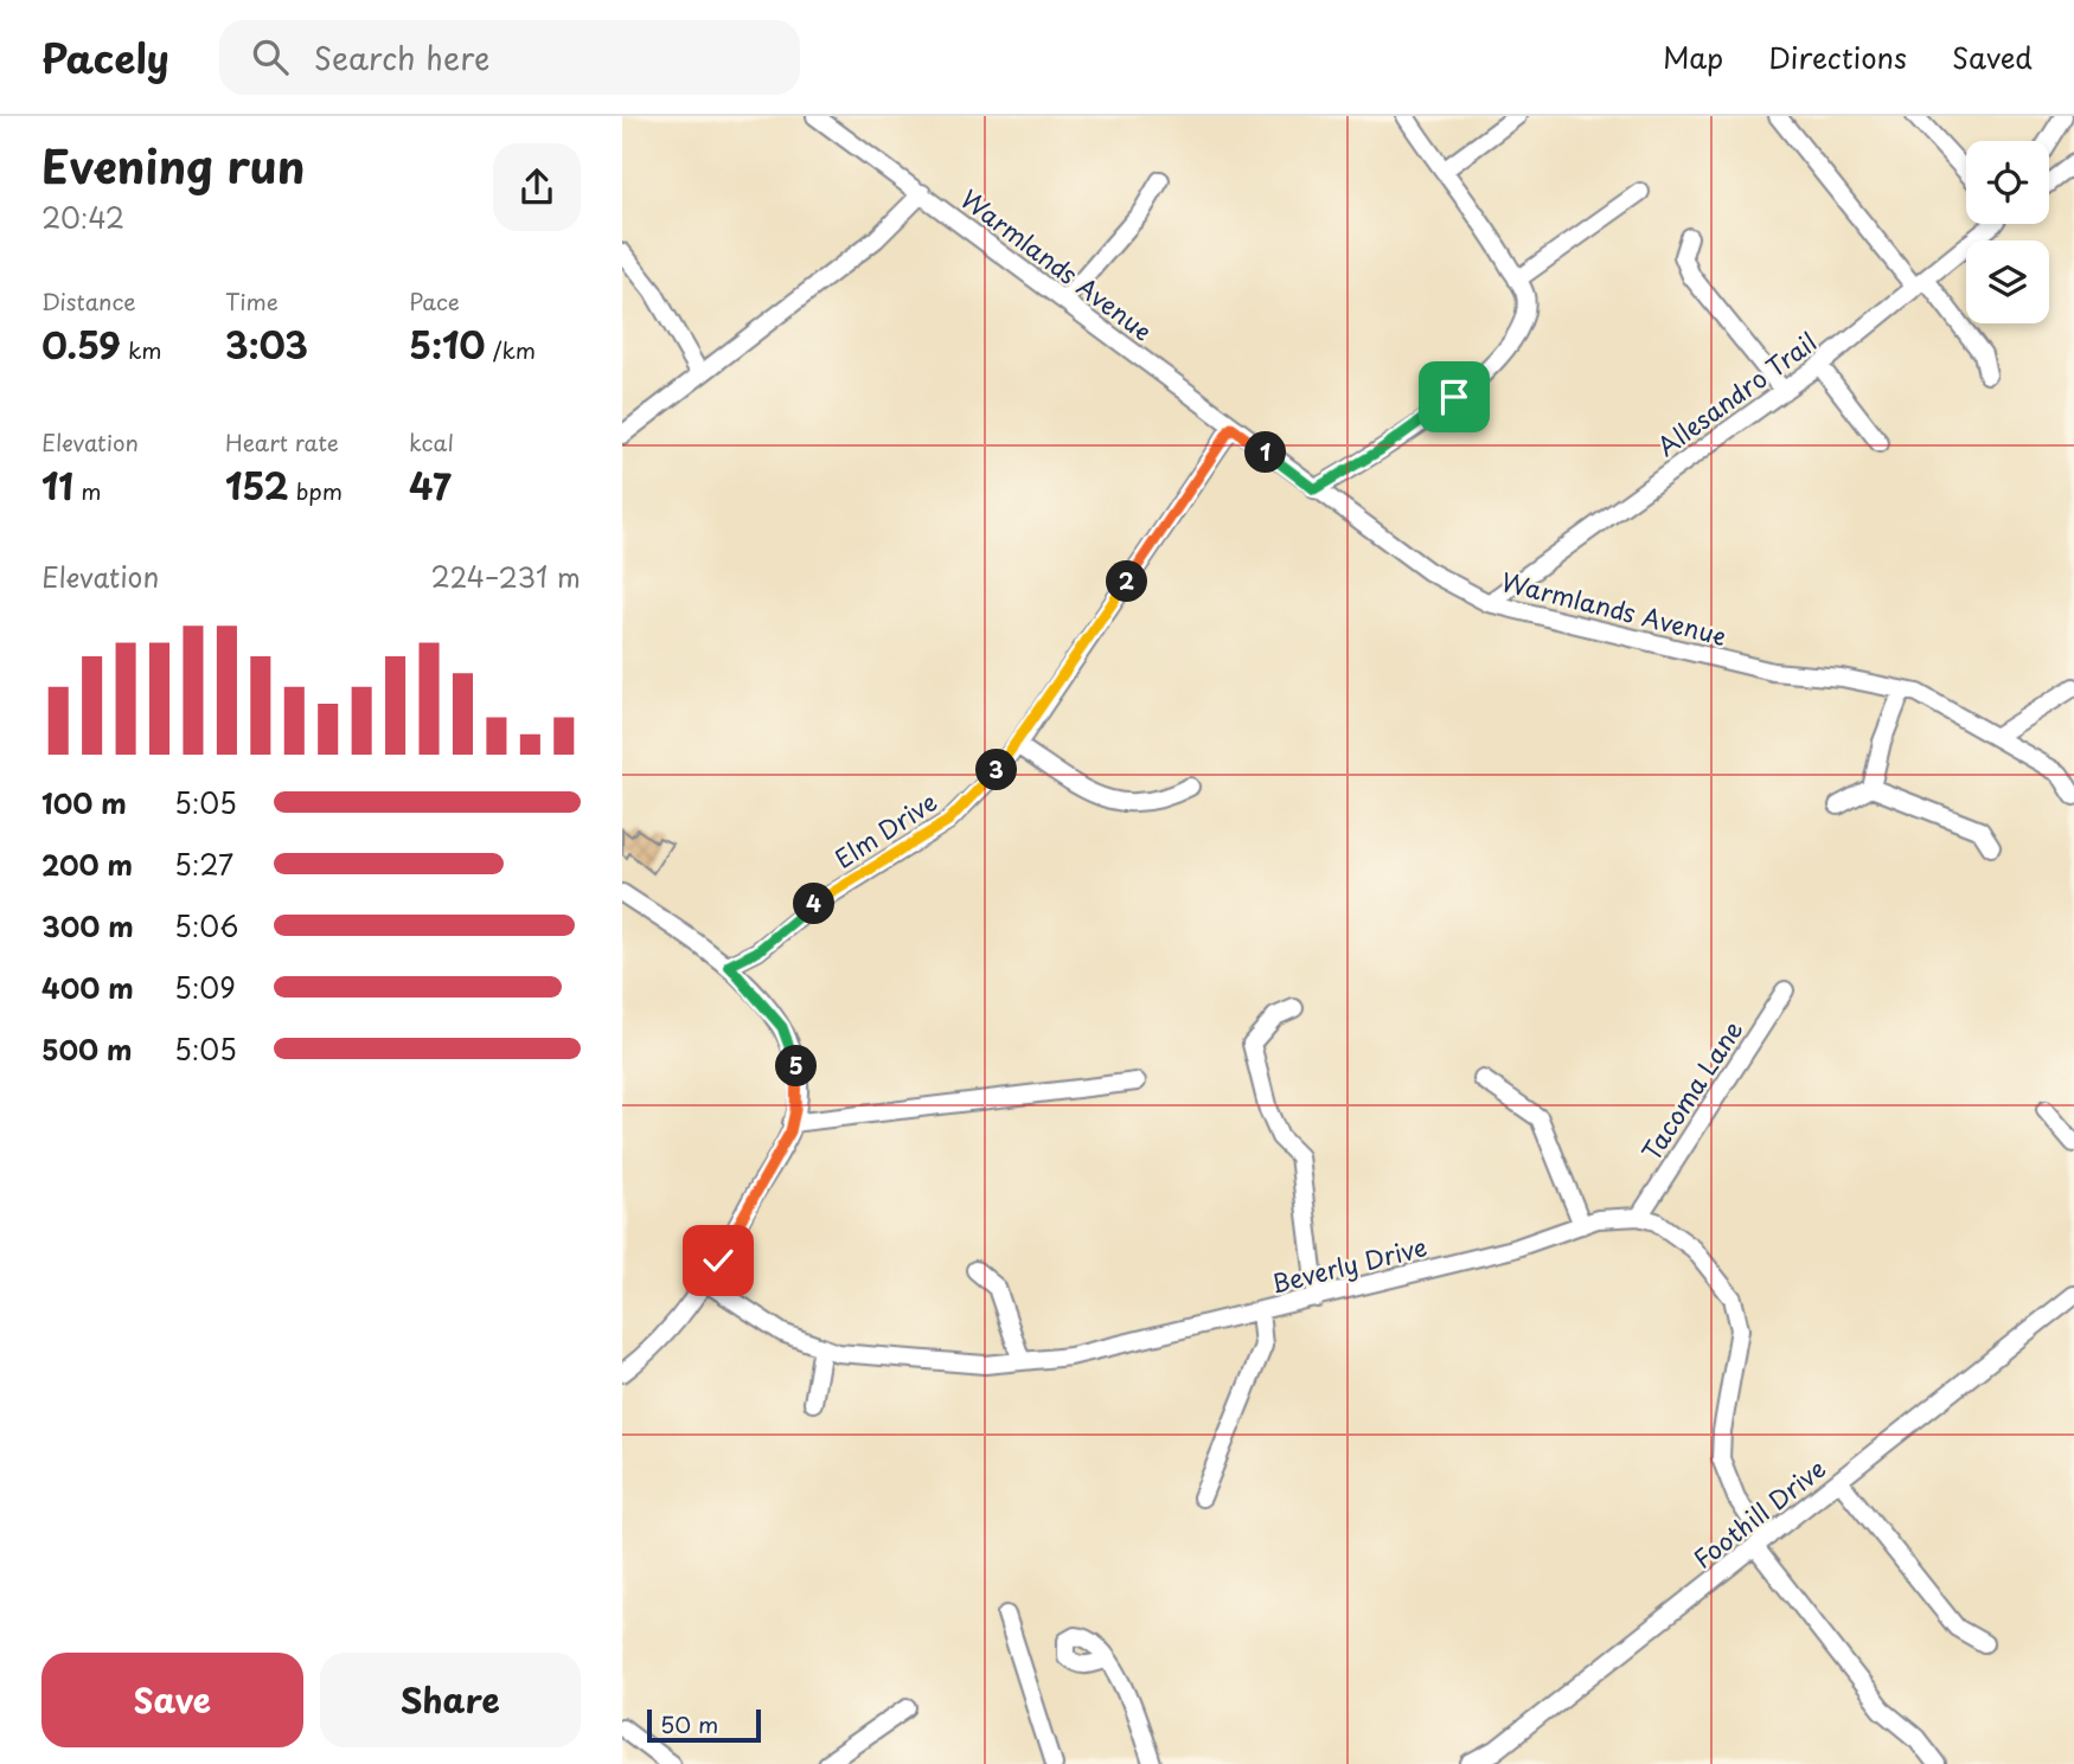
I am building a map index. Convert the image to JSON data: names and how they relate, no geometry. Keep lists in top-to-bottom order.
{
  "streets": {
    "street": [
      "Warmlands Avenue",
      "Allesandro Trail",
      "Elm Drive",
      "Tacoma Lane",
      "Beverly Drive",
      "Foothill Drive"
    ]
  },
  "crossings": [
    ["Warmlands Avenue", "Allesandro Trail"],
    ["Warmlands Avenue", "Elm Drive"],
    ["Tacoma Lane", "Beverly Drive"]
  ],
  "scale_bar": "50 m",
  "page": {
    "header": "Pacely",
    "search": "Search here",
    "nav": ["Map", "Directions", "Saved"],
    "heading": ["Evening run", "20:42"],
    "stats": [
      ["Distance", "0.59 km"],
      ["Time", "3:03"],
      ["Pace", "5:10 /km"],
      ["Elevation", "11 m"],
      ["Heart rate", "152 bpm"],
      ["kcal", "47"]
    ],
    "pins": [
      "1",
      "2",
      "3",
      "4",
      "5"
    ],
    "chart": ["Elevation", "224–231 m"],
    "list": [
      {
        "name": "100 m",
        "note": "5:05"
      },
      {
        "name": "200 m",
        "note": "5:27"
      },
      {
        "name": "300 m",
        "note": "5:06"
      },
      {
        "name": "400 m",
        "note": "5:09"
      },
      {
        "name": "500 m",
        "note": "5:05"
      }
    ],
    "buttons": ["Save", "Share"],
    "scale": "50 m"
  }
}
